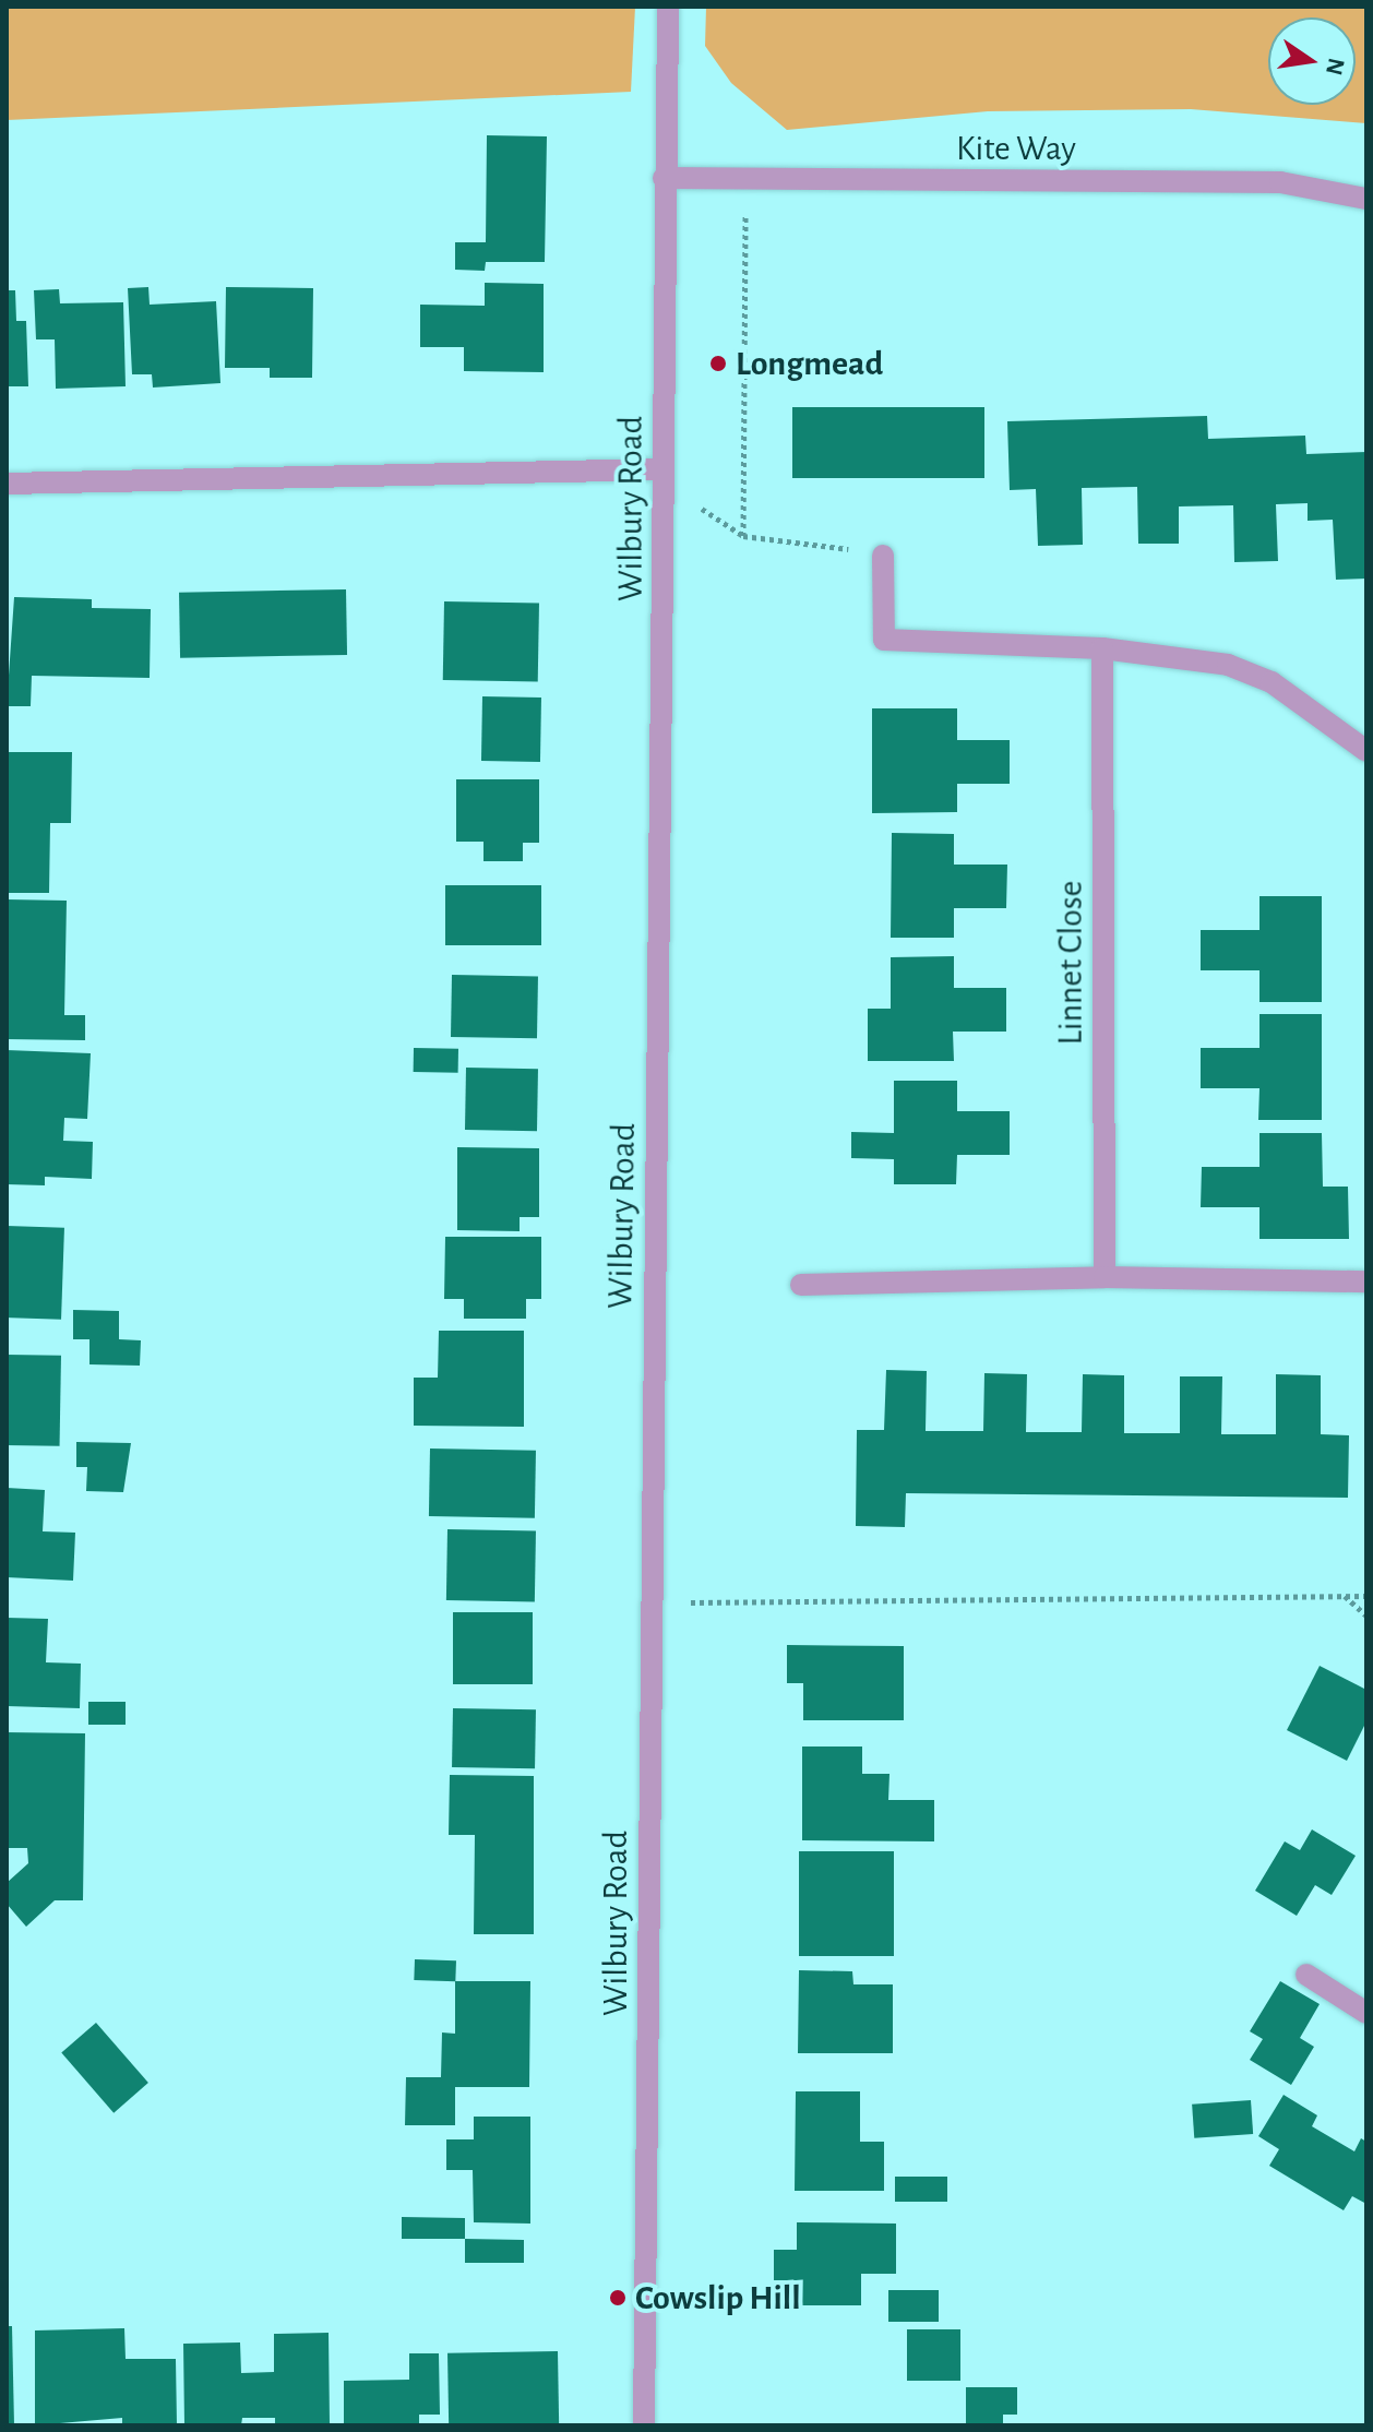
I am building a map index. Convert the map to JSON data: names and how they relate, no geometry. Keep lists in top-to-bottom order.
{
  "streets": {
    "street": ["Kite Way", "Wilbury Road", "Linnet Close"]
  },
  "crossings": [
    ["Kite Way", "Wilbury Road"]
  ],
  "places": ["Longmead", "Cowslip Hill"],
  "north": "right"
}
